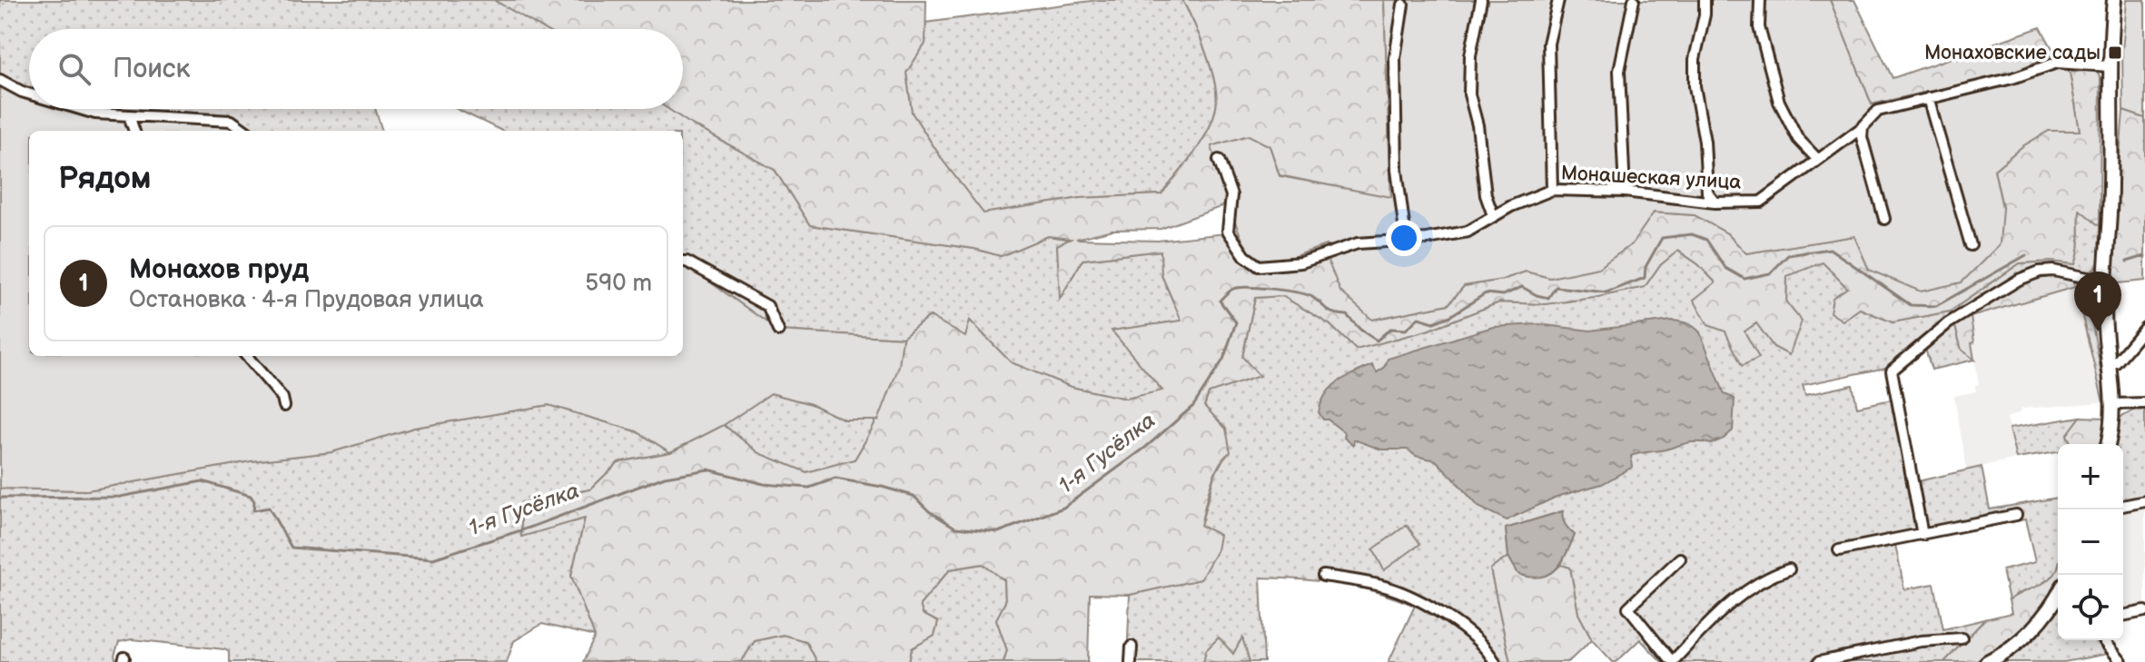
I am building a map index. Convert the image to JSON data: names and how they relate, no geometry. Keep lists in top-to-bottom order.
{
  "streets": {
    "street": ["Монашеская улица"]
  },
  "water": ["1-я Гусёлка"],
  "places": {
    "transit": ["Монаховские сады"]
  },
  "page": {
    "search": "Поиск",
    "heading": "Рядом",
    "list": [
      {
        "mark": "1",
        "name": "Монахов пруд",
        "note": "Остановка · 4-я Прудовая улица",
        "value": "590 m"
      }
    ],
    "pins": "1",
    "map_buttons": ["+", "−"]
  }
}
